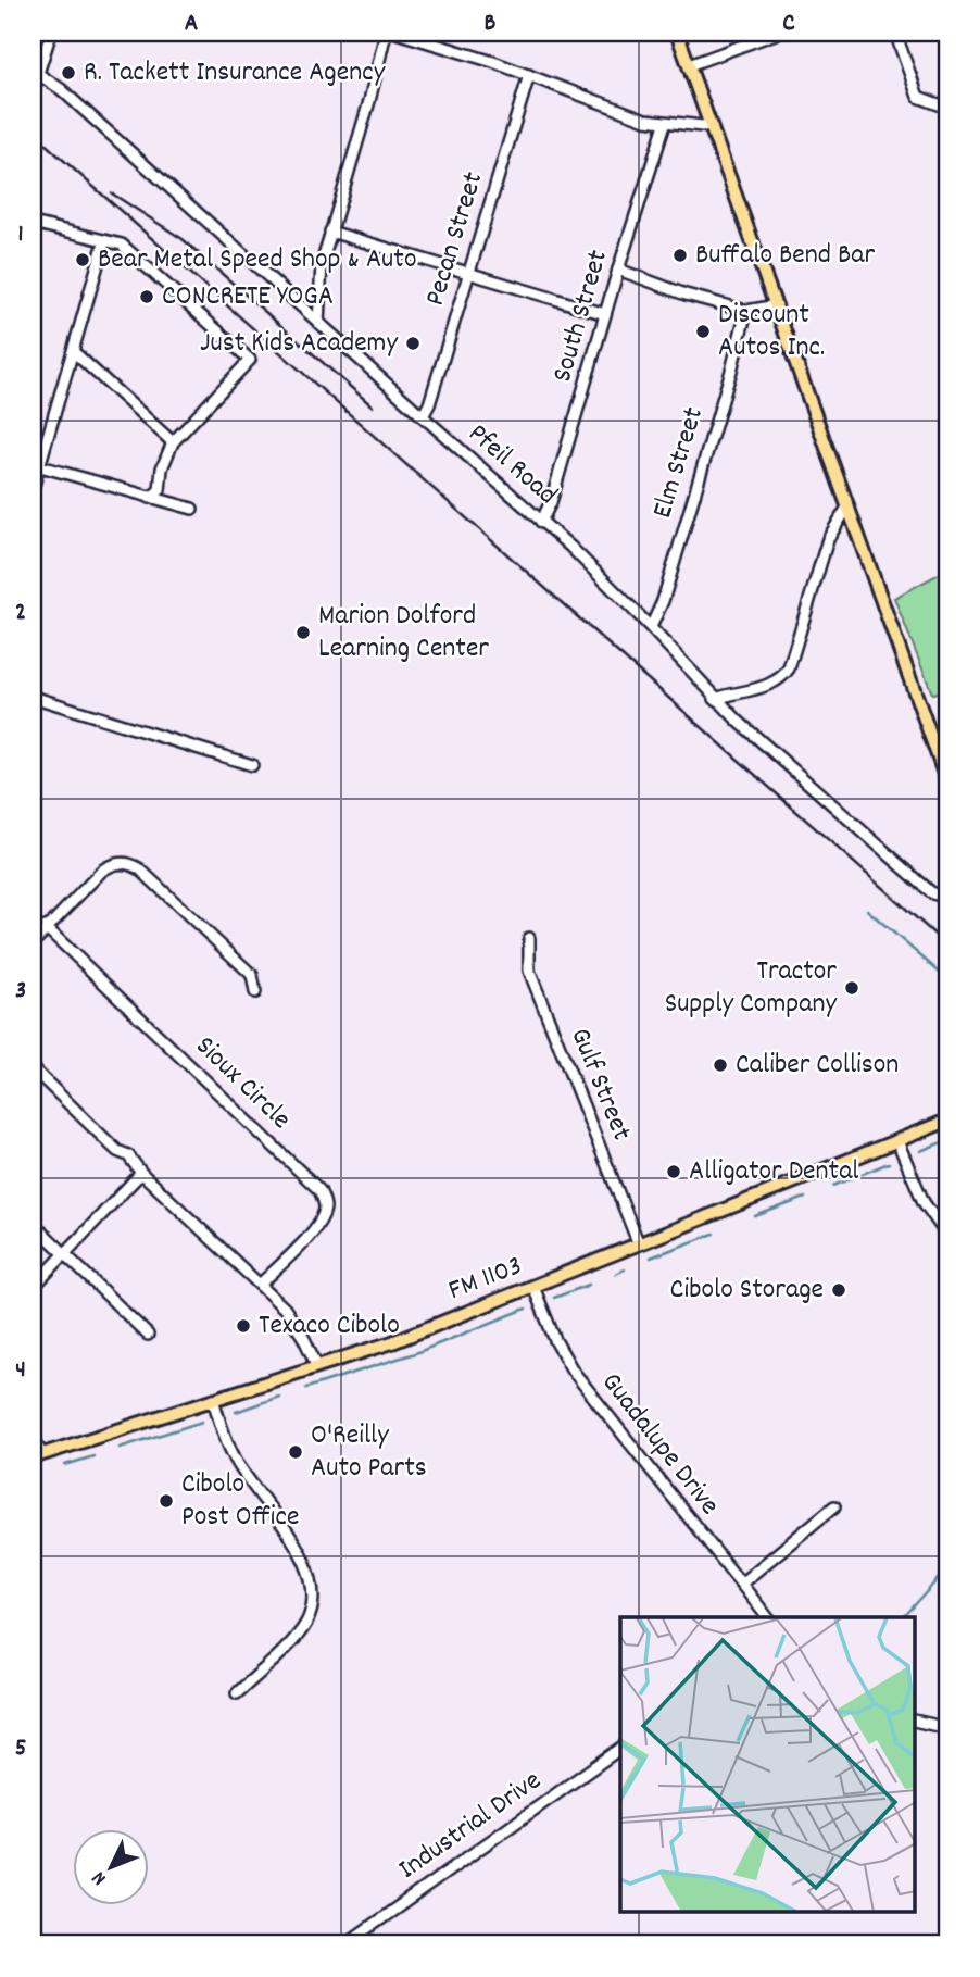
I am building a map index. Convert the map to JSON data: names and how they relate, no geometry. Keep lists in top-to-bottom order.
{
  "streets": {
    "main road": ["FM 1103"],
    "street": [
      "Pecan Street",
      "South Street",
      "Elm Street",
      "Pfeil Road",
      "Sioux Circle",
      "Gulf Street",
      "Guadalupe Drive",
      "Industrial Drive"
    ]
  },
  "crossings": [
    ["Pecan Street", "Pfeil Road"],
    ["South Street", "Pfeil Road"],
    ["Elm Street", "Pfeil Road"],
    ["Gulf Street", "FM 1103"],
    ["FM 1103", "Guadalupe Drive"]
  ],
  "places": [
    "R. Tackett Insurance Agency",
    "Buffalo Bend Bar",
    "Bear Metal Speed Shop & Auto",
    "CONCRETE YOGA",
    "Discount Autos Inc.",
    "Just Kids Academy",
    "Marion Dolford Learning Center",
    "Tractor Supply Company",
    "Caliber Collison",
    "Alligator Dental",
    "Cibolo Storage",
    "Texaco Cibolo",
    "O'Reilly Auto Parts",
    "Cibolo Post Office"
  ],
  "north": "bottom left",
  "grid": {
    "columns": ["A", "B", "C"],
    "rows": [
      "1",
      "2",
      "3",
      "4",
      "5"
    ]
  }
}
